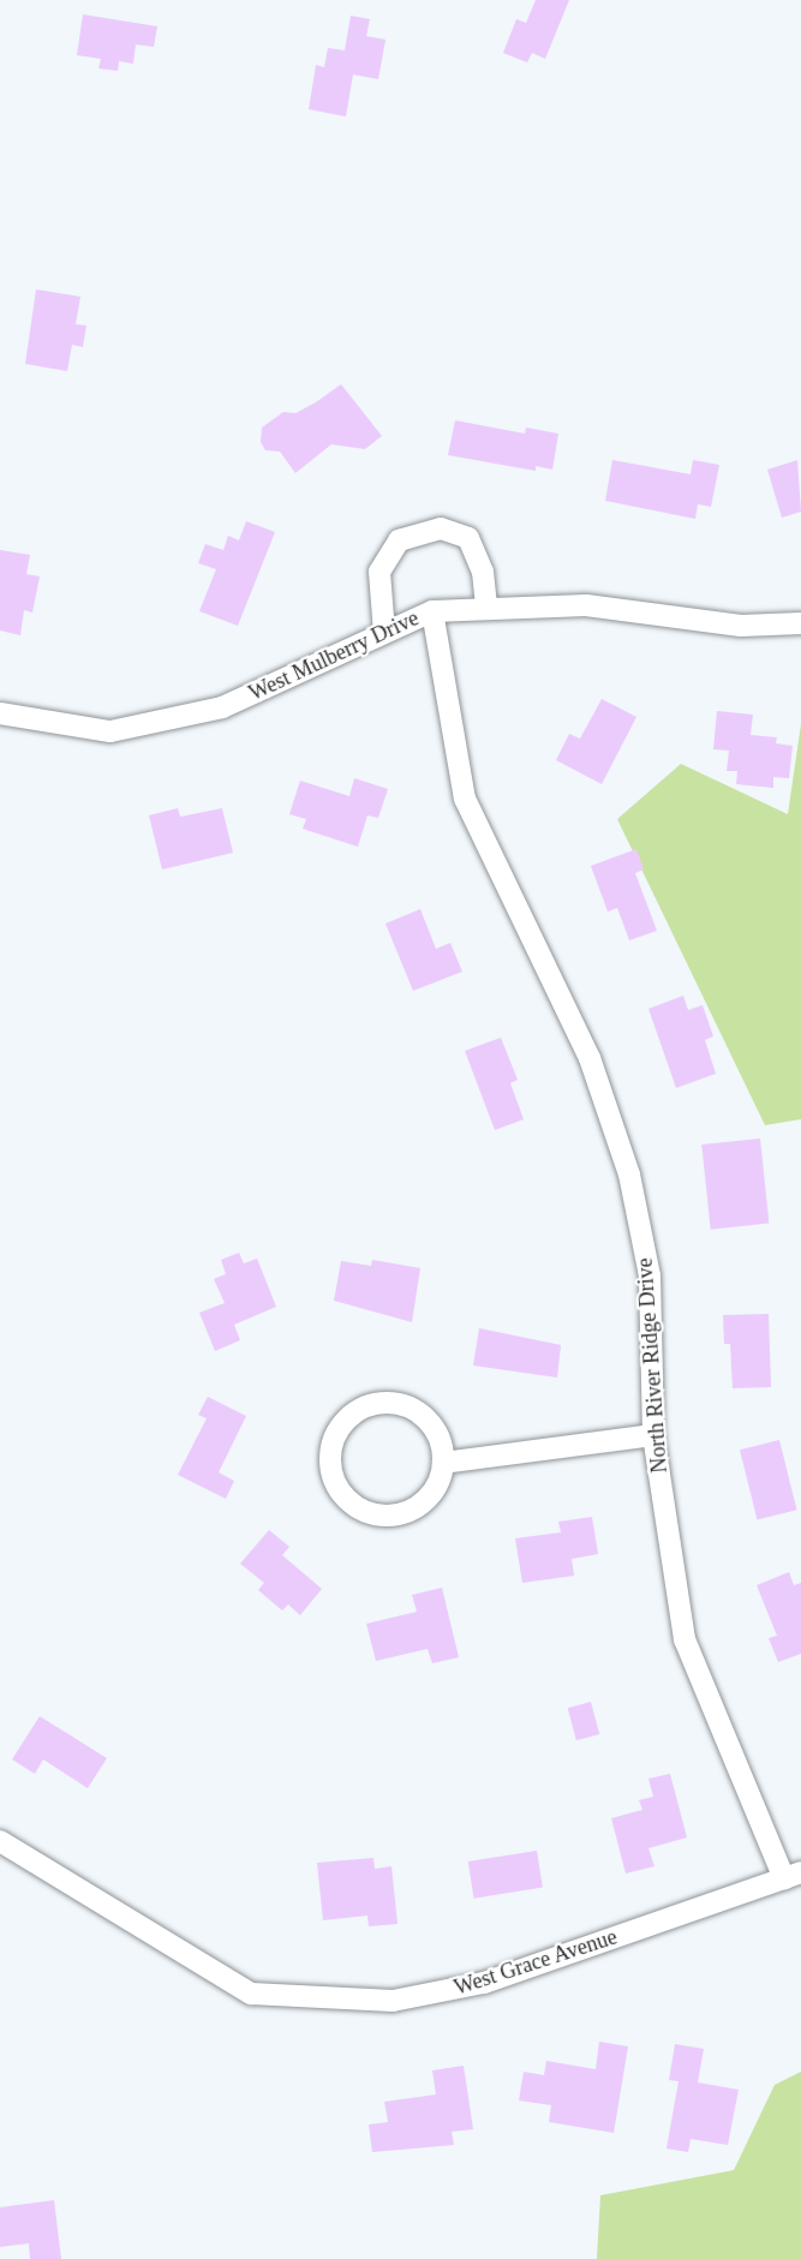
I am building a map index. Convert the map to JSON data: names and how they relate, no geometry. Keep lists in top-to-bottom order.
{
  "streets": {
    "street": ["West Mulberry Drive", "North River Ridge Drive", "West Grace Avenue"]
  },
  "crossings": [
    ["West Mulberry Drive", "North River Ridge Drive"],
    ["North River Ridge Drive", "West Grace Avenue"]
  ]
}
